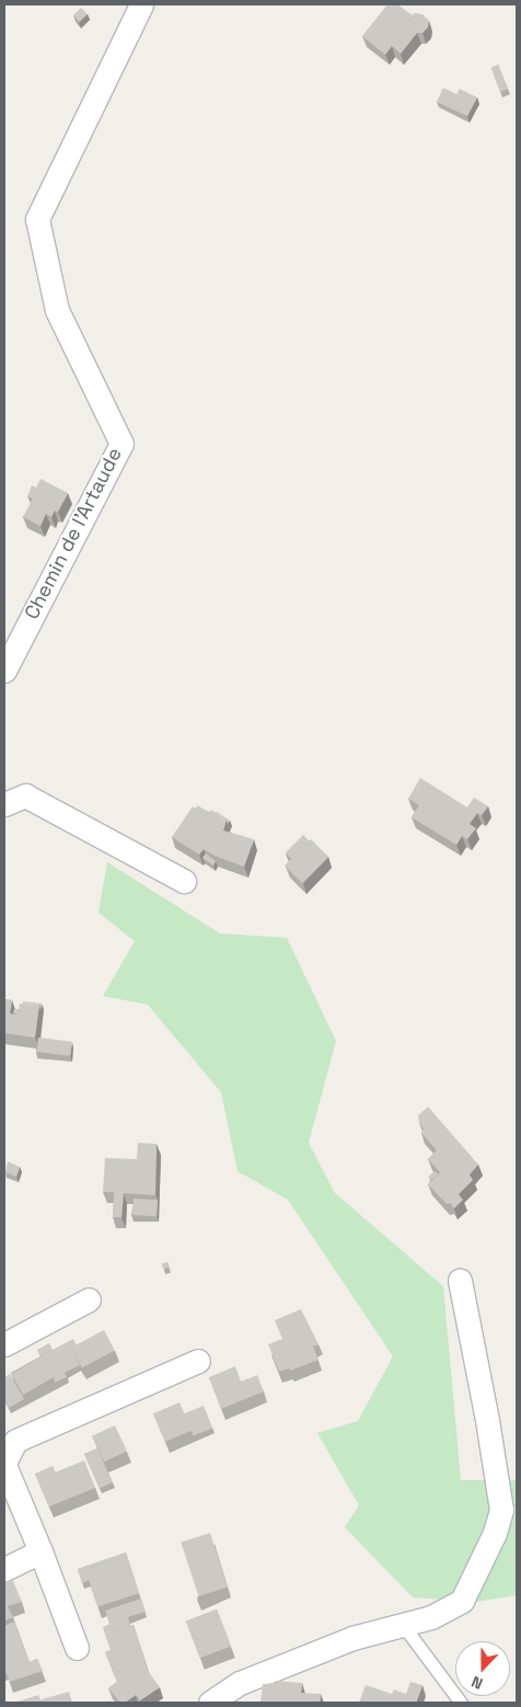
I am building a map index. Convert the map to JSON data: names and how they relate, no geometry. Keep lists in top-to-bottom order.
{
  "streets": {
    "street": ["Chemin de l'Artaude"]
  },
  "north": "bottom"
}
